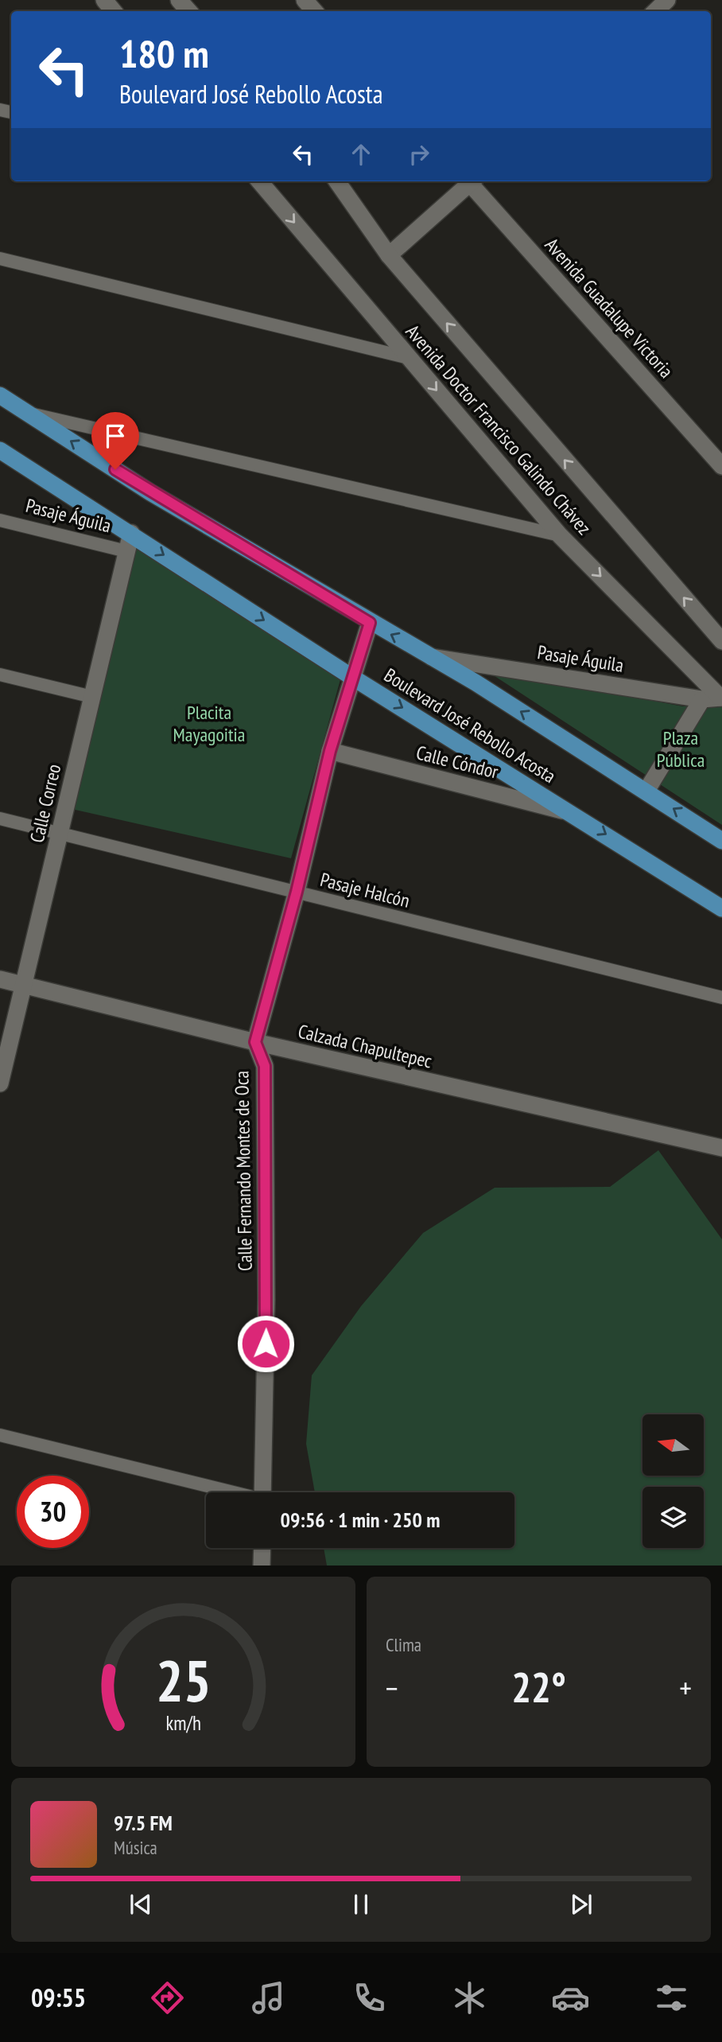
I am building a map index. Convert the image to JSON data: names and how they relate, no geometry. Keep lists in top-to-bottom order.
{
  "streets": {
    "main road": ["Boulevard José Rebollo Acosta"],
    "street": [
      "Avenida Guadalupe Victoria",
      "Avenida Doctor Francisco Galindo Chávez",
      "Pasaje Águila",
      "Calle Cóndor",
      "Calle Correo",
      "Calzada Chapultepec",
      "Calle Fernando Montes de Oca"
    ],
    "lane": ["Pasaje Halcón"]
  },
  "crossings": [
    ["Avenida Doctor Francisco Galindo Chávez", "Pasaje Águila"],
    ["Pasaje Águila", "Boulevard José Rebollo Acosta"],
    ["Pasaje Águila", "Calle Correo"],
    ["Boulevard José Rebollo Acosta", "Calle Cóndor"],
    ["Boulevard José Rebollo Acosta", "Calle Correo"],
    ["Boulevard José Rebollo Acosta", "Calle Fernando Montes de Oca"],
    ["Calle Cóndor", "Calle Fernando Montes de Oca"],
    ["Calle Correo", "Pasaje Halcón"],
    ["Calle Correo", "Calzada Chapultepec"],
    ["Pasaje Halcón", "Calle Fernando Montes de Oca"],
    ["Calzada Chapultepec", "Calle Fernando Montes de Oca"]
  ],
  "parks": ["Placita Mayagoitia", "Plaza Pública"],
  "north": "left",
  "page": {
    "turn": ["180 m", "Boulevard José Rebollo Acosta"],
    "limit": "30",
    "trip": "09:56 · 1 min · 250 m",
    "tile": "Clima",
    "heat": ["−", "22°", "+"],
    "song": ["97.5 FM", "Música"],
    "tabs": "09:55",
    "gauge": ["25", "km/h"]
  }
}
